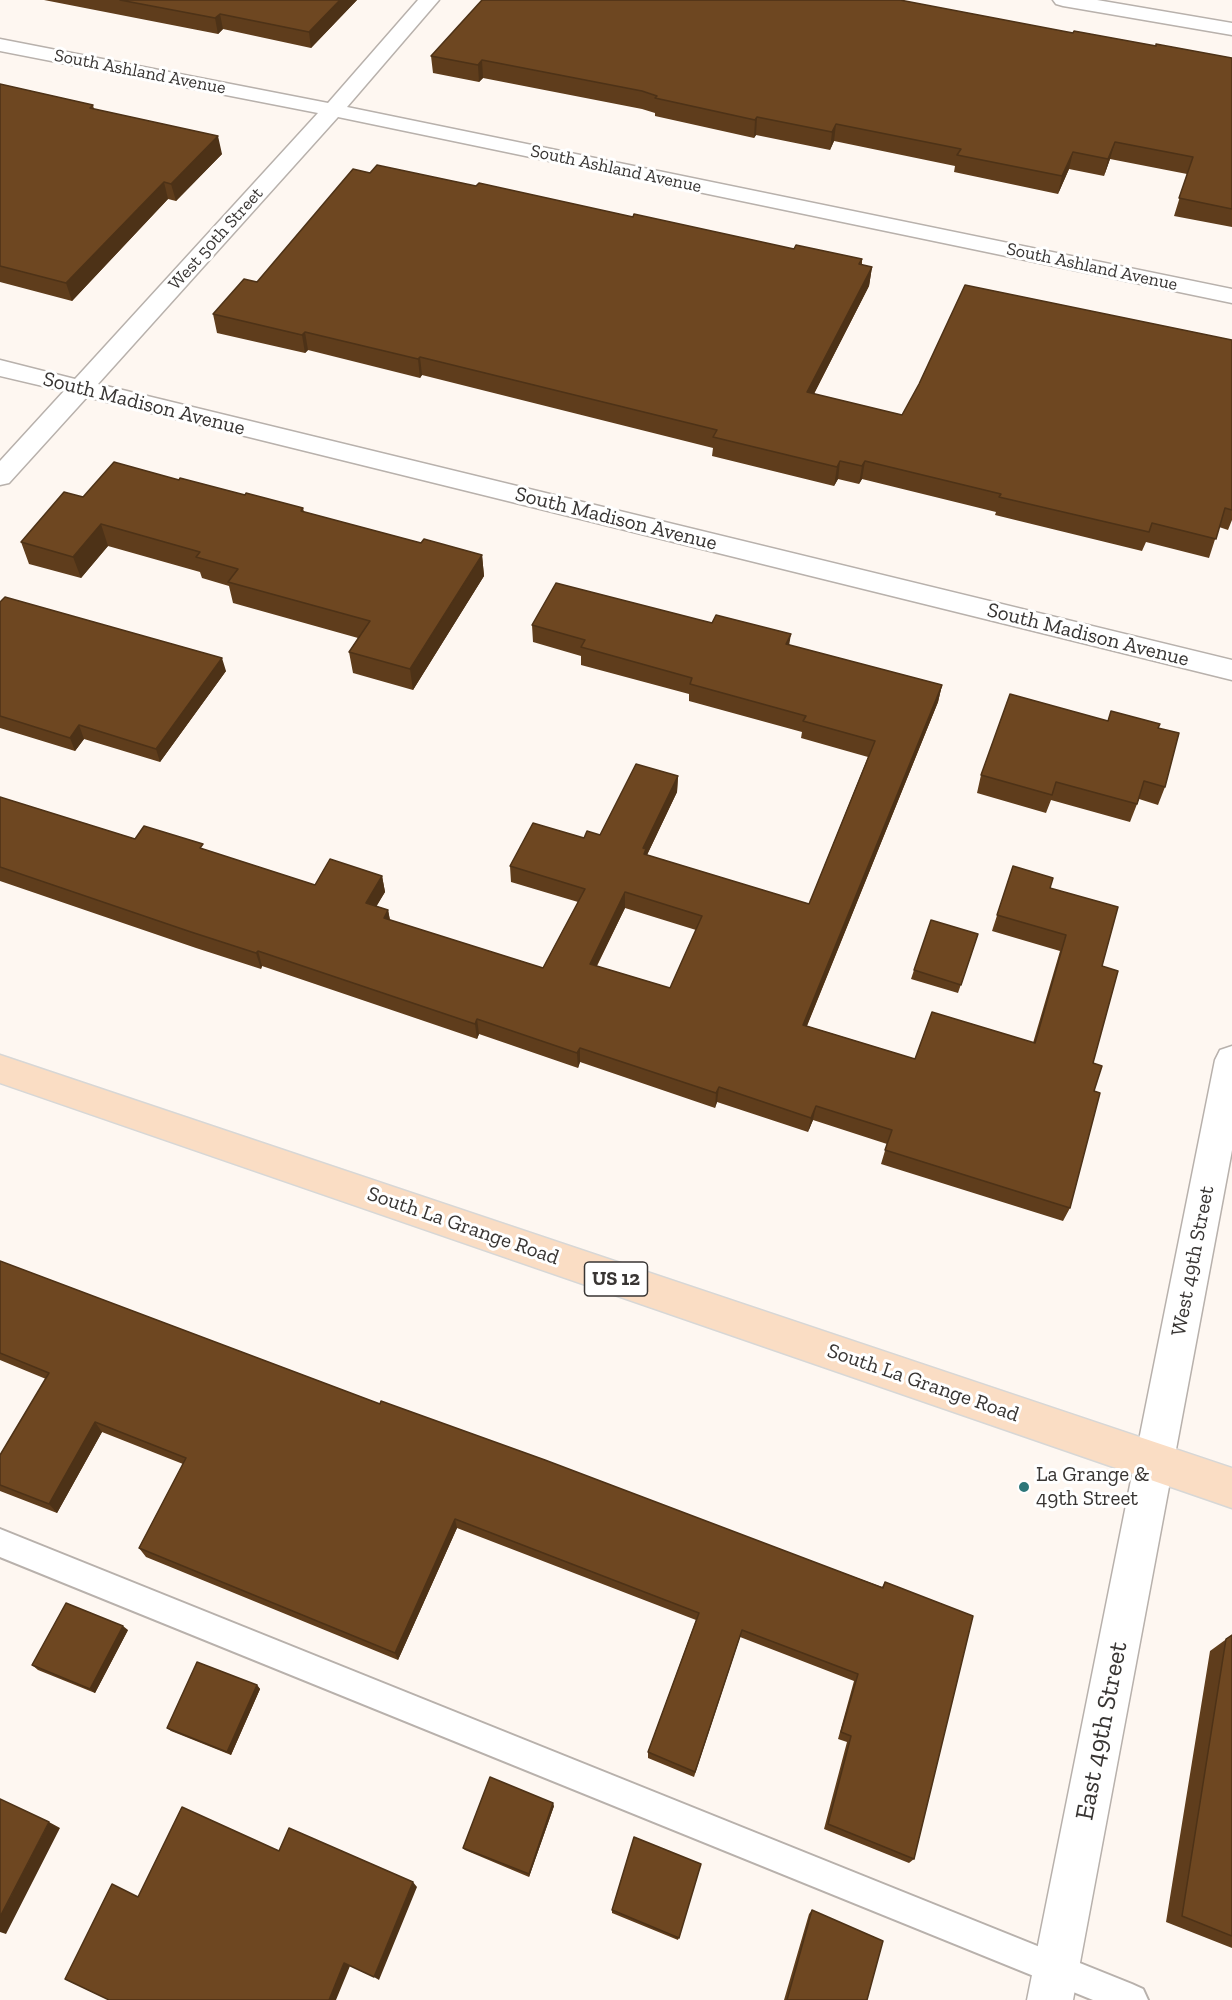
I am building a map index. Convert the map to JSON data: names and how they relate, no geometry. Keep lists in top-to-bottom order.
{
  "streets": {
    "main road": ["South La Grange Road", "US 12"],
    "street": [
      "South Ashland Avenue",
      "West 50th Street",
      "South Madison Avenue",
      "West 49th Street",
      "East 49th Street"
    ]
  },
  "crossings": [
    ["South Ashland Avenue", "West 50th Street"],
    ["West 50th Street", "South Madison Avenue"],
    ["South La Grange Road", "West 49th Street"],
    ["South La Grange Road", "East 49th Street"],
    ["West 49th Street", "East 49th Street"]
  ],
  "places": ["La Grange & 49th Street"]
}
